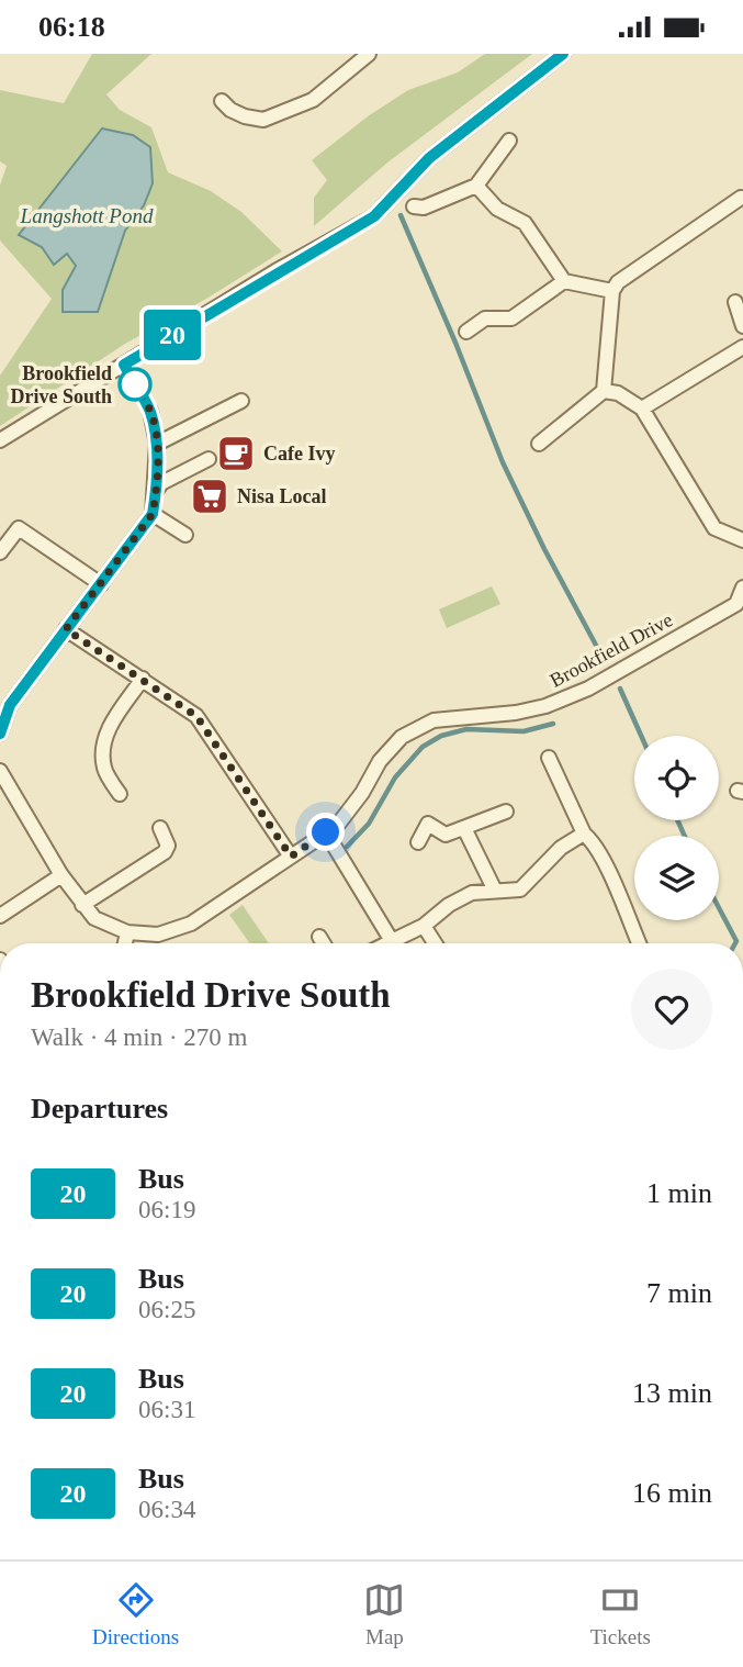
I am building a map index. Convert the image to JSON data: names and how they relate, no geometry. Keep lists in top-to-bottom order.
{
  "streets": {
    "street": ["Brookfield Drive"]
  },
  "water": ["Langshott Pond"],
  "places": {
    "other": ["Brookfield Drive South"],
    "cafe": ["Cafe Ivy"],
    "supermarket": ["Nisa Local"]
  },
  "lines": ["bus line 20"],
  "page": {
    "status": "06:18",
    "on_map": "20",
    "heading": [
      ["Brookfield Drive South", "Walk · 4 min · 270 m"],
      "Departures"
    ],
    "list": [
      {
        "mark": "20",
        "name": "Bus",
        "note": "06:19",
        "value": "1 min"
      },
      {
        "mark": "20",
        "name": "Bus",
        "note": "06:25",
        "value": "7 min"
      },
      {
        "mark": "20",
        "name": "Bus",
        "note": "06:31",
        "value": "13 min"
      },
      {
        "mark": "20",
        "name": "Bus",
        "note": "06:34",
        "value": "16 min"
      }
    ],
    "tabs": ["Directions", "Map", "Tickets"]
  }
}
